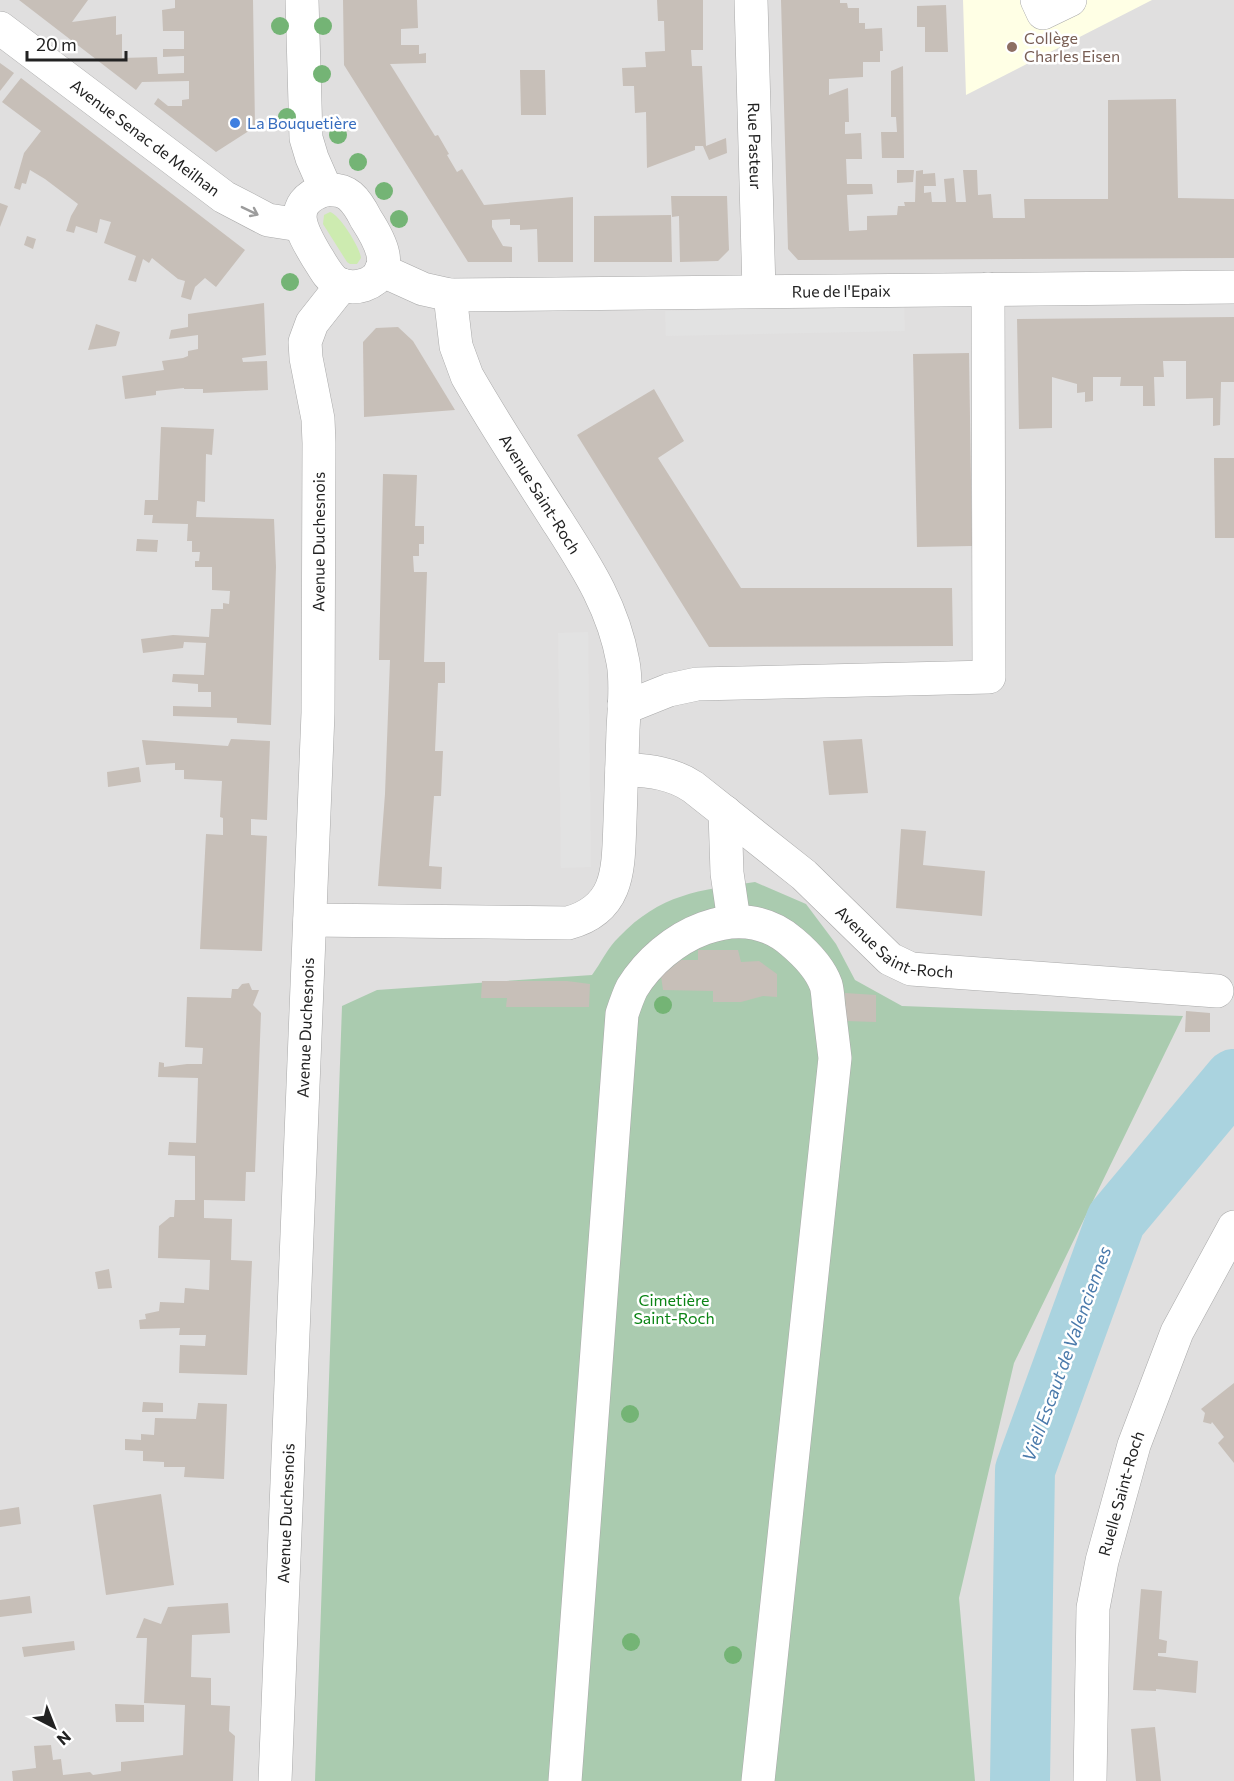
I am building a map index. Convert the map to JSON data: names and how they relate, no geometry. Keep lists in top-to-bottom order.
{
  "streets": {
    "street": [
      "Avenue Senac de Meilhan",
      "Rue Pasteur",
      "Rue de l'Epaix",
      "Avenue Saint-Roch",
      "Avenue Duchesnois",
      "Ruelle Saint-Roch"
    ]
  },
  "crossings": [
    ["Avenue Senac de Meilhan", "Avenue Duchesnois"],
    ["Rue Pasteur", "Rue de l'Epaix"],
    ["Rue de l'Epaix", "Avenue Saint-Roch"],
    ["Avenue Saint-Roch", "Avenue Duchesnois"]
  ],
  "one_way": ["Avenue Senac de Meilhan"],
  "water": ["Vieil Escaut de Valenciennes"],
  "parks": ["Cimetière Saint-Roch"],
  "places": ["Collège Charles Eisen", "La Bouquetière"],
  "scale_bar": "20 m",
  "north": "bottom right"
}
